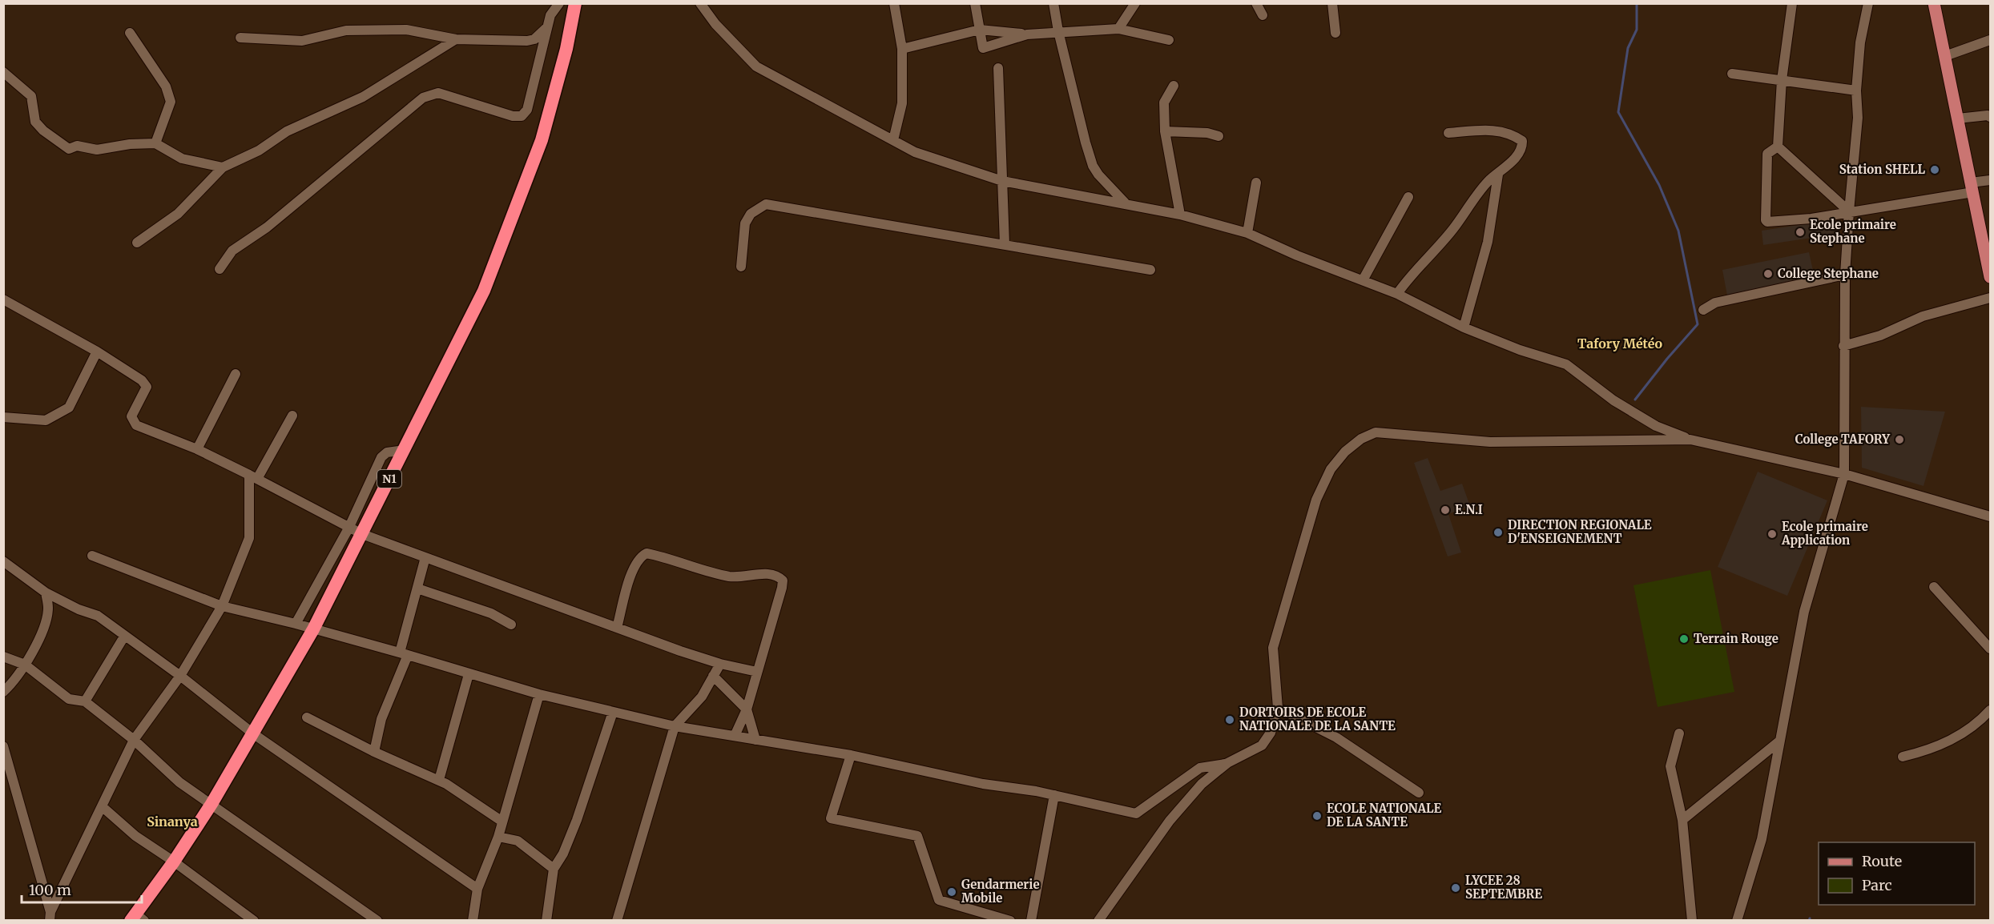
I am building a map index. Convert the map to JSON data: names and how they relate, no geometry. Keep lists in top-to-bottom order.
{
  "streets": {
    "highway": ["N1"]
  },
  "districts": ["Tafory Météo", "Sinanya"],
  "places": [
    "Station SHELL",
    "Ecole primaire Stephane",
    "College Stephane",
    "College TAFORY",
    "E.N.I",
    "DIRECTION REGIONALE D'ENSEIGNEMENT",
    "Ecole primaire Application",
    "Terrain Rouge",
    "DORTOIRS DE ECOLE NATIONALE DE LA SANTE",
    "ECOLE NATIONALE DE LA SANTE",
    "LYCEE 28 SEPTEMBRE",
    "Gendarmerie Mobile"
  ],
  "legend": ["Route", "Parc"],
  "scale_bar": "100 m"
}
